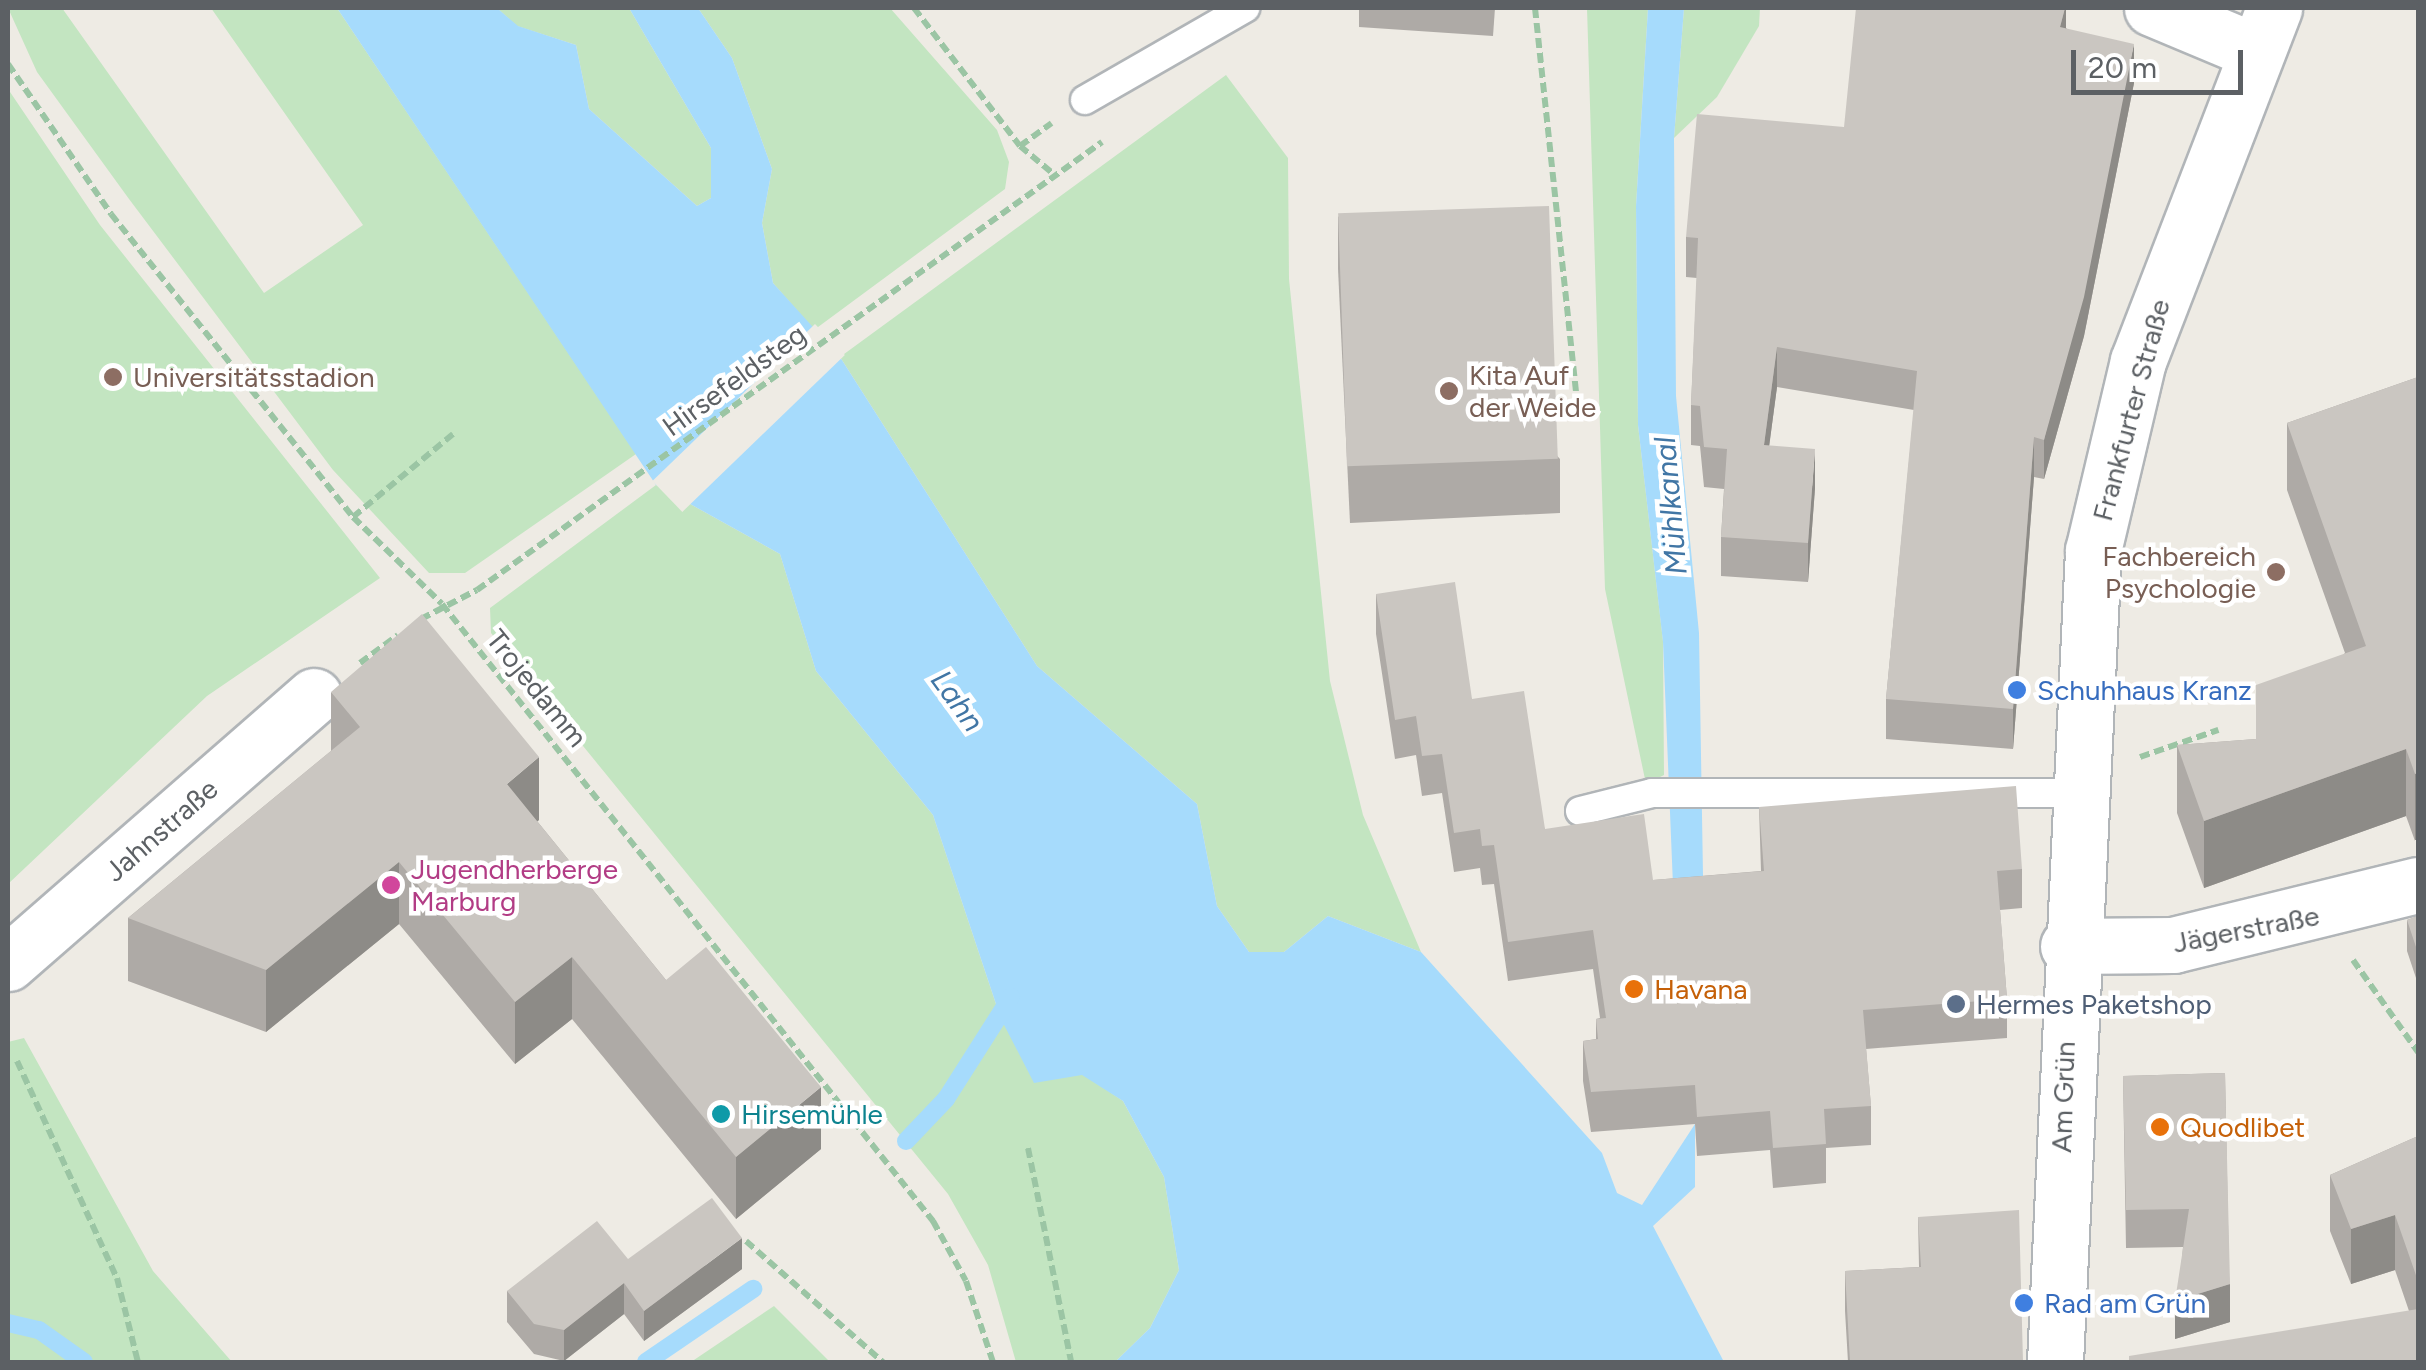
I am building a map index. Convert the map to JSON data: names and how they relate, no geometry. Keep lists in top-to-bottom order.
{
  "streets": {
    "street": [
      "Frankfurter Straße",
      "Jahnstraße",
      "Jägerstraße",
      "Am Grün"
    ],
    "path": ["Hirsefeldsteg", "Trojedamm"]
  },
  "crossings": [
    ["Hirsefeldsteg", "Trojedamm"],
    ["Hirsefeldsteg", "Jahnstraße"],
    ["Frankfurter Straße", "Am Grün"],
    ["Jägerstraße", "Am Grün"]
  ],
  "water": ["Mühlkanal", "Lahn"],
  "places": [
    "Universitätsstadion",
    "Kita Auf der Weide",
    "Fachbereich Psychologie",
    "Schuhhaus Kranz",
    "Jugendherberge Marburg",
    "Havana",
    "Hermes Paketshop",
    "Hirsemühle",
    "Quodlibet",
    "Rad am Grün"
  ],
  "scale_bar": "20 m"
}
